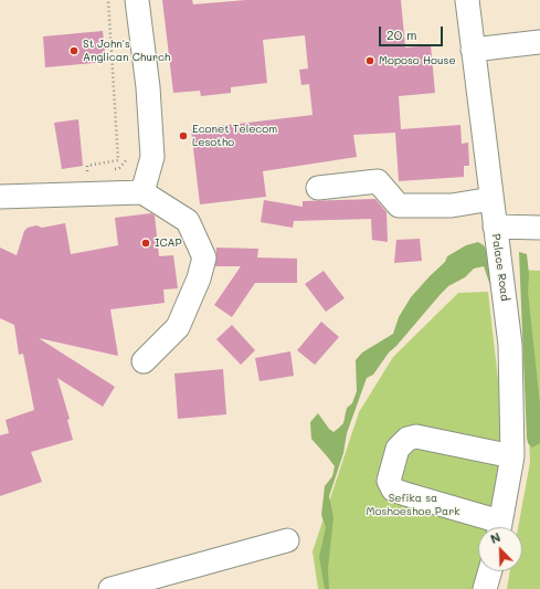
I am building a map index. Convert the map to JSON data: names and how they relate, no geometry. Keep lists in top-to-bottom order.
{
  "streets": {
    "street": ["Palace Road"]
  },
  "parks": ["Sefika sa Moshoeshoe Park"],
  "places": [
    "St John's Anglican Church",
    "Moposo House",
    "Econet Telecom Lesotho",
    "ICAP"
  ],
  "scale_bar": "20 m",
  "north": "top left"
}
